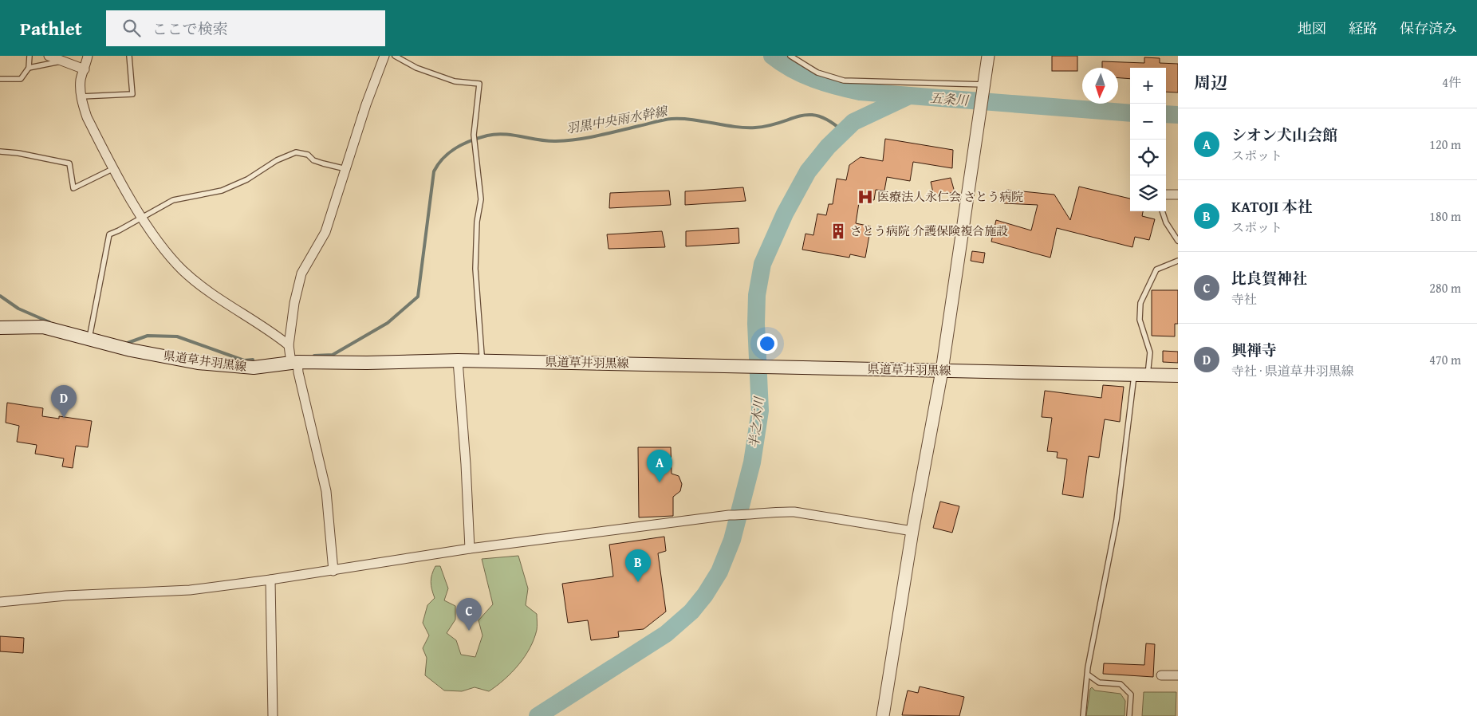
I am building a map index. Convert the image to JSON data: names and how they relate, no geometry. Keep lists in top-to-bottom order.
{
  "streets": {
    "main road": ["県道草井羽黒線"]
  },
  "water": ["五条川", "羽黒中央雨水幹線", "半之木川"],
  "places": {
    "hospital": ["医療法人永仁会 さとう病院"],
    "building": ["さとう病院 介護保険複合施設"]
  },
  "north": "bottom",
  "page": {
    "header": "Pathlet",
    "search": "ここで検索",
    "nav": ["地図", "経路", "保存済み"],
    "heading": ["周辺", "4件"],
    "map_buttons": ["+", "−"],
    "list": [
      {
        "mark": "A",
        "name": "シオン犬山会館",
        "note": "スポット",
        "value": "120 m"
      },
      {
        "mark": "B",
        "name": "KATOJI 本社",
        "note": "スポット",
        "value": "180 m"
      },
      {
        "mark": "C",
        "name": "比良賀神社",
        "note": "寺社",
        "value": "280 m"
      },
      {
        "mark": "D",
        "name": "興禅寺",
        "note": "寺社 · 県道草井羽黒線",
        "value": "470 m"
      }
    ],
    "pins": [
      "D",
      "A",
      "B",
      "C"
    ]
  }
}
